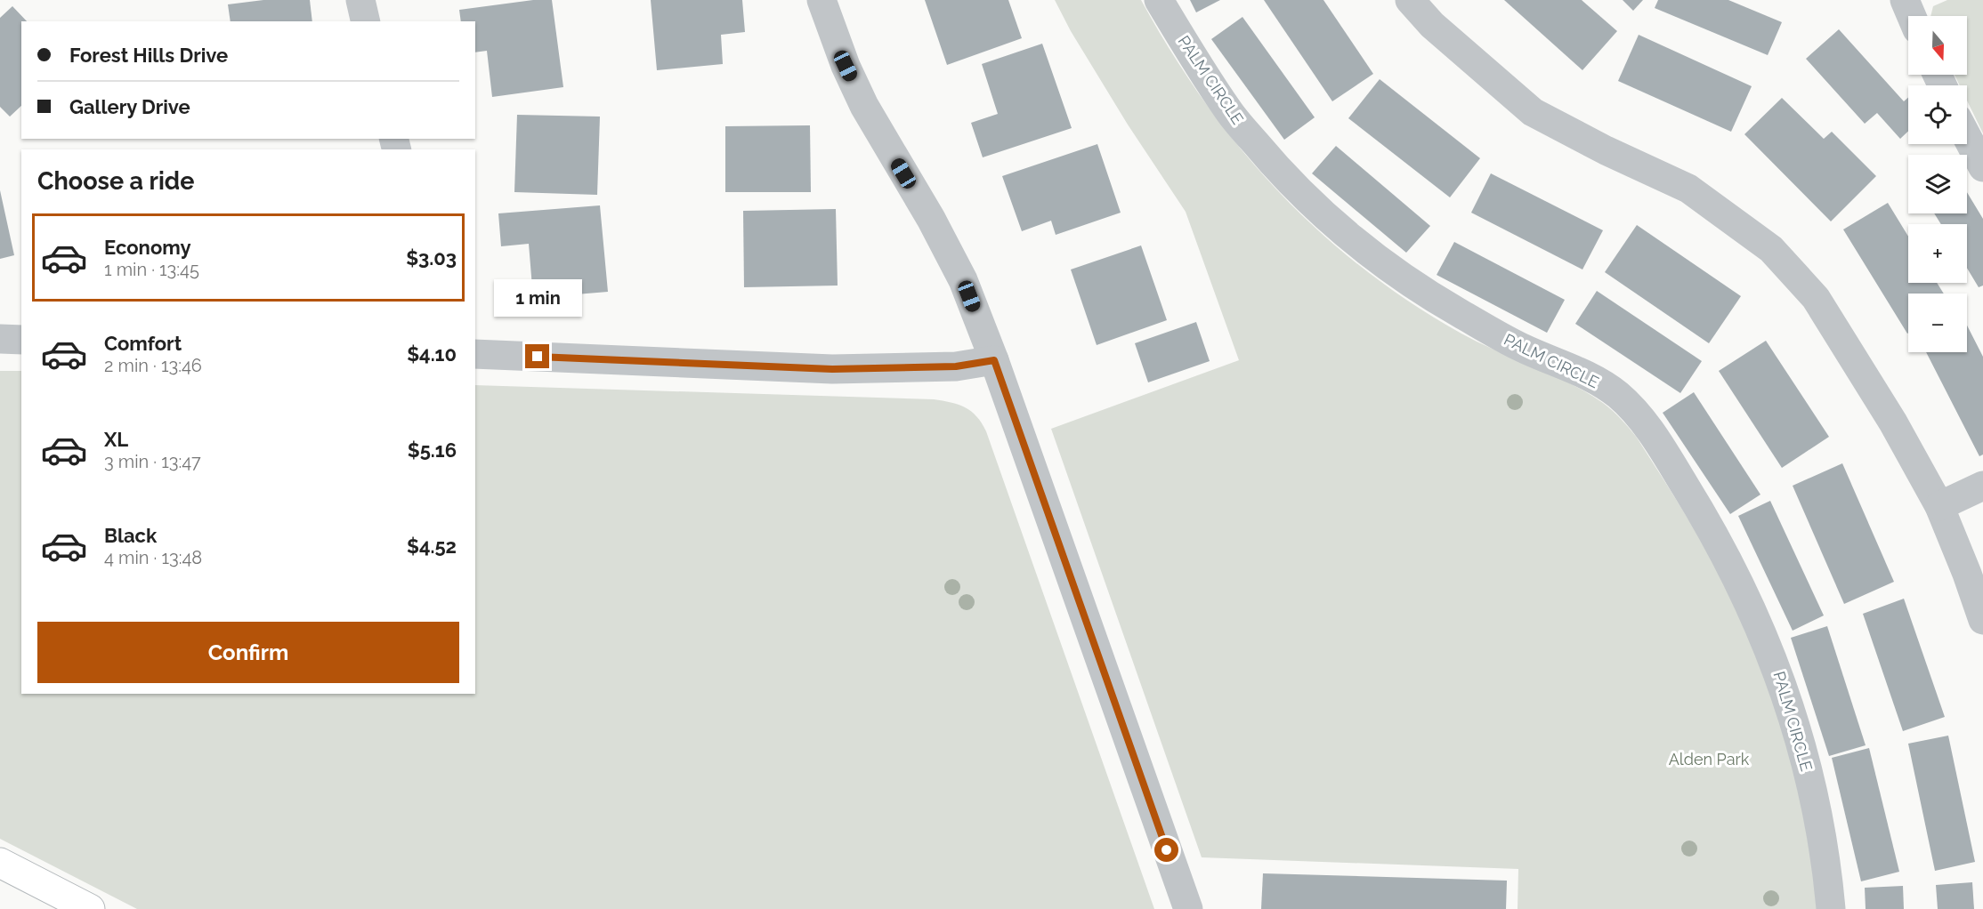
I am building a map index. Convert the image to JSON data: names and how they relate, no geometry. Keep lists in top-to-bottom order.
{
  "streets": {
    "street": ["PALM CIRCLE"]
  },
  "parks": ["Alden Park"],
  "north": "bottom",
  "page": {
    "map_buttons": ["+", "−"],
    "banner": ["Forest Hills Drive", "Gallery Drive"],
    "heading": "Choose a ride",
    "list": [
      {
        "name": "Economy",
        "note": "1 min · 13:45",
        "value": "$3.03"
      },
      {
        "name": "Comfort",
        "note": "2 min · 13:46",
        "value": "$4.10"
      },
      {
        "name": "XL",
        "note": "3 min · 13:47",
        "value": "$5.16"
      },
      {
        "name": "Black",
        "note": "4 min · 13:48",
        "value": "$4.52"
      }
    ],
    "bubble": "1 min",
    "buttons": "Confirm"
  }
}
